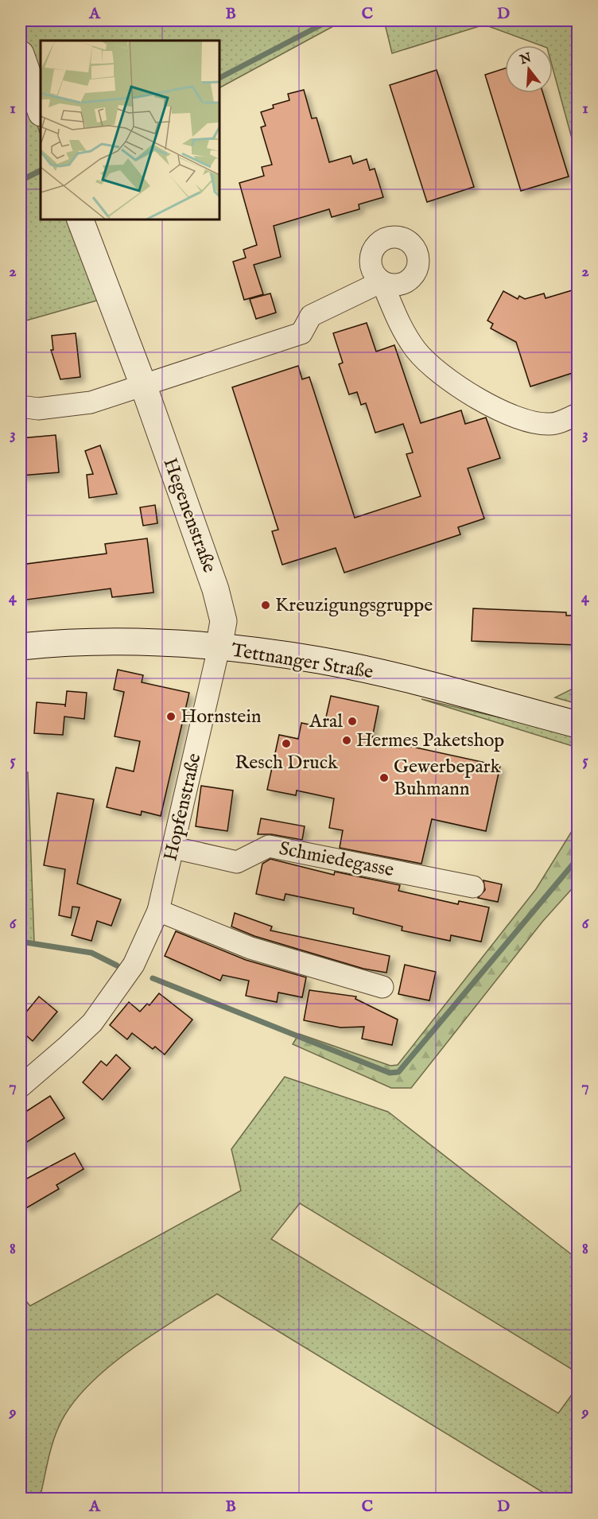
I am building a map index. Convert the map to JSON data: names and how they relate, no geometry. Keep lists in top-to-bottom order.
{
  "streets": {
    "main road": ["Hegenenstraße", "Tettnanger Straße"],
    "street": ["Hopfenstraße", "Schmiedegasse"]
  },
  "crossings": [
    ["Hegenenstraße", "Tettnanger Straße"],
    ["Hegenenstraße", "Hopfenstraße"],
    ["Tettnanger Straße", "Hopfenstraße"],
    ["Hopfenstraße", "Schmiedegasse"]
  ],
  "places": [
    "Kreuzigungsgruppe",
    "Hornstein",
    "Aral",
    "Hermes Paketshop",
    "Resch Druck",
    "Gewerbepark Buhmann"
  ],
  "north": "top",
  "grid": {
    "columns": [
      "A",
      "B",
      "C",
      "D"
    ],
    "rows": [
      "1",
      "2",
      "3",
      "4",
      "5",
      "6",
      "7",
      "8",
      "9"
    ]
  }
}
